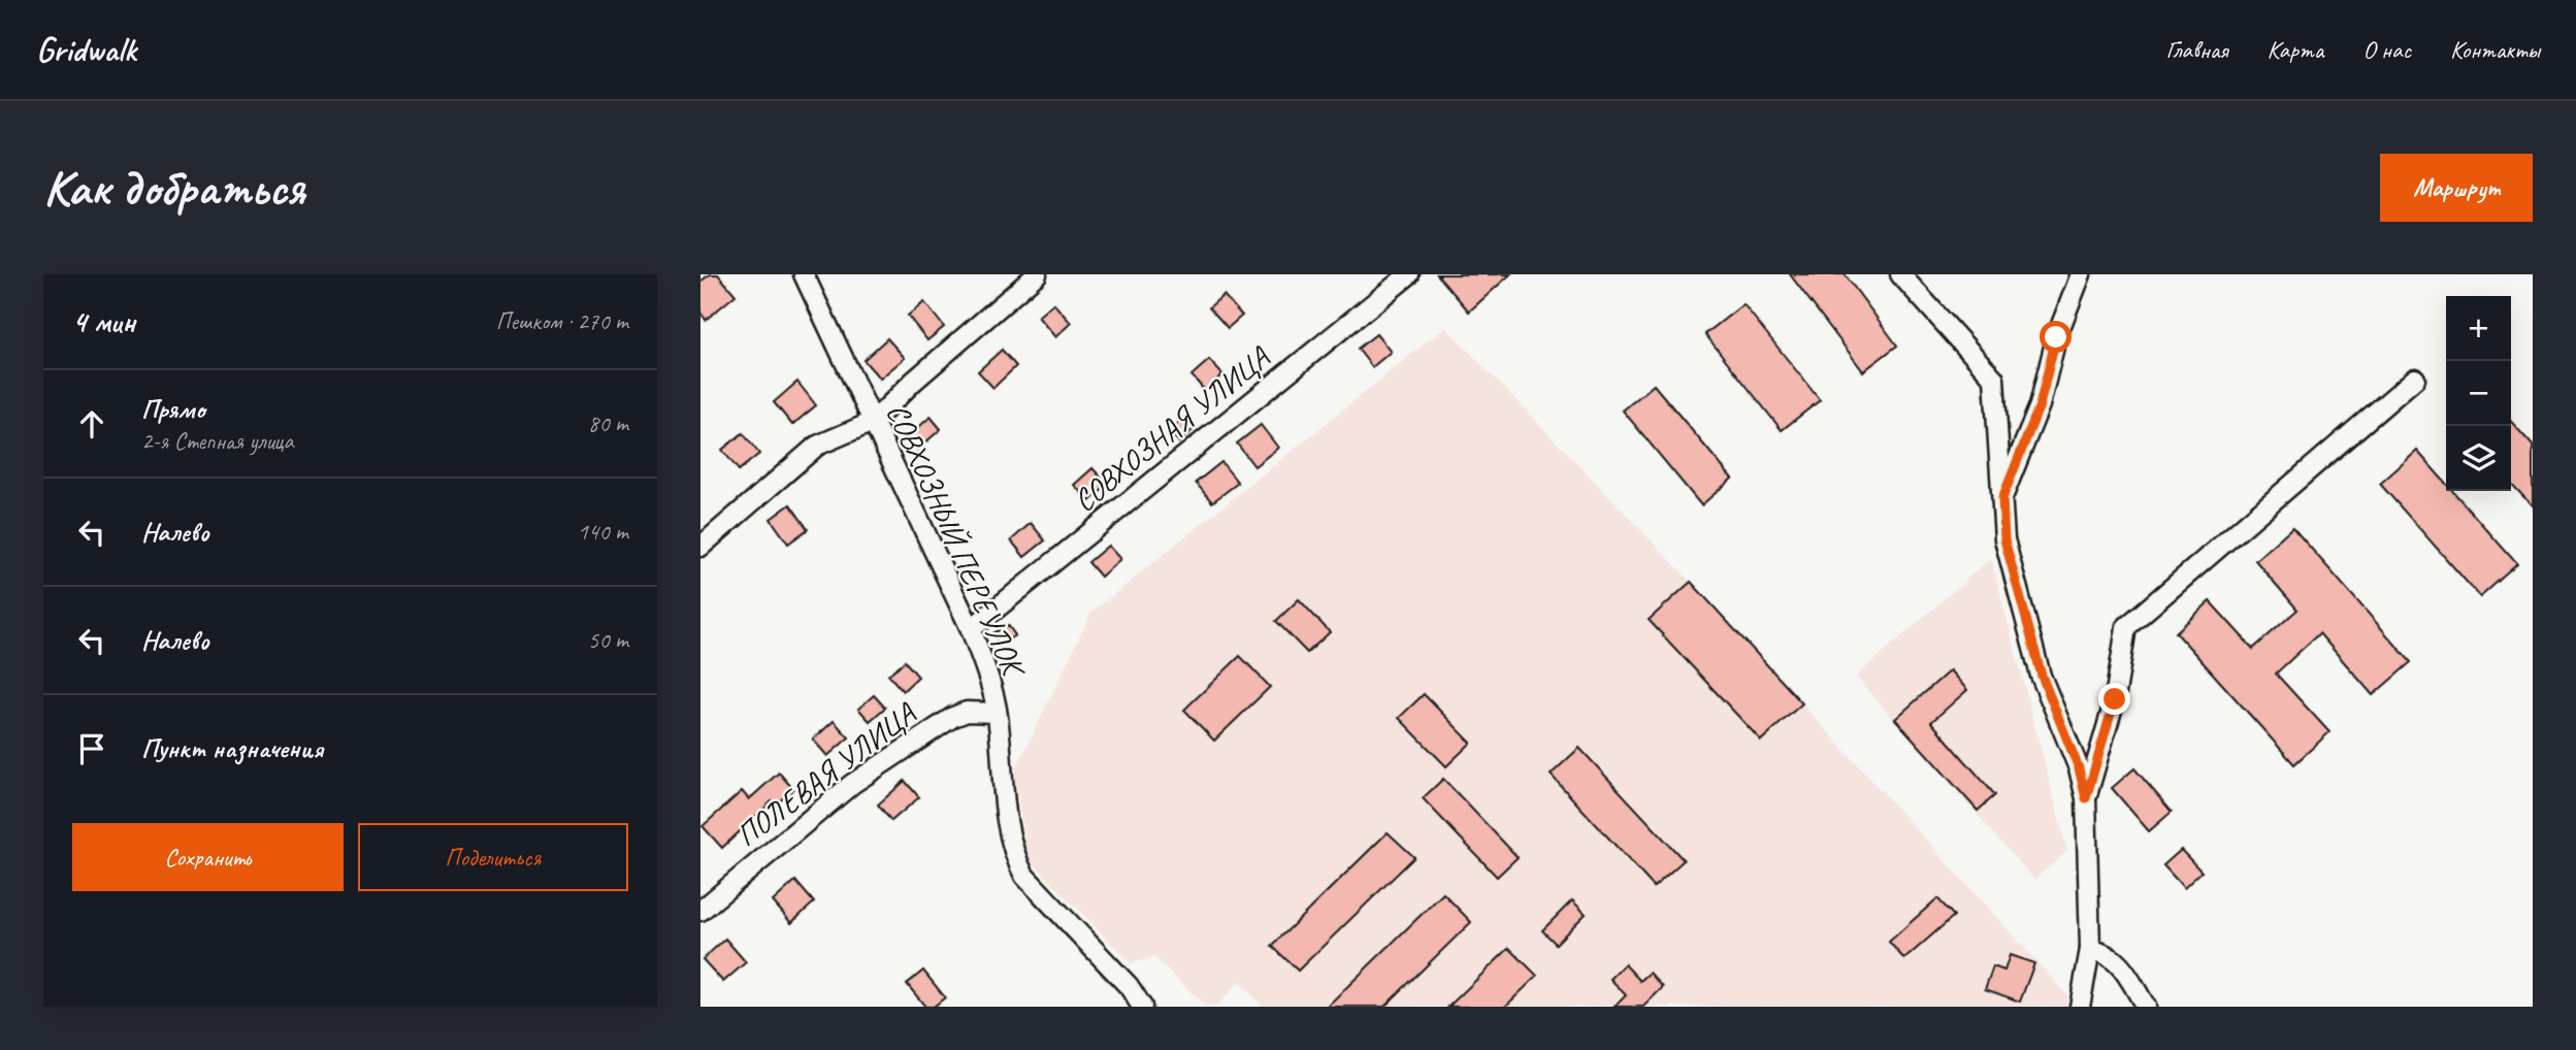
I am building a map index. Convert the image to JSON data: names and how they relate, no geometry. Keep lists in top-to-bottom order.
{
  "streets": {
    "street": ["СОВХОЗНАЯ УЛИЦА", "СОВХОЗНЫЙ ПЕРЕУЛОК", "ПОЛЕВАЯ УЛИЦА"]
  },
  "crossings": [
    ["СОВХОЗНАЯ УЛИЦА", "СОВХОЗНЫЙ ПЕРЕУЛОК"],
    ["СОВХОЗНЫЙ ПЕРЕУЛОК", "ПОЛЕВАЯ УЛИЦА"]
  ],
  "page": {
    "header": "Gridwalk",
    "nav": [
      "Главная",
      "Карта",
      "О нас",
      "Контакты"
    ],
    "buttons": [
      "Маршрут",
      ["Сохранить", "Поделиться"]
    ],
    "title": "Как добраться",
    "heading": ["4 мин", "Пешком · 270 m"],
    "map_buttons": ["+", "−"],
    "list": [
      ["Прямо", "2-я Степная улица", "80 m"],
      ["Налево", "140 m"],
      ["Налево", "50 m"],
      "Пункт назначения"
    ]
  }
}
